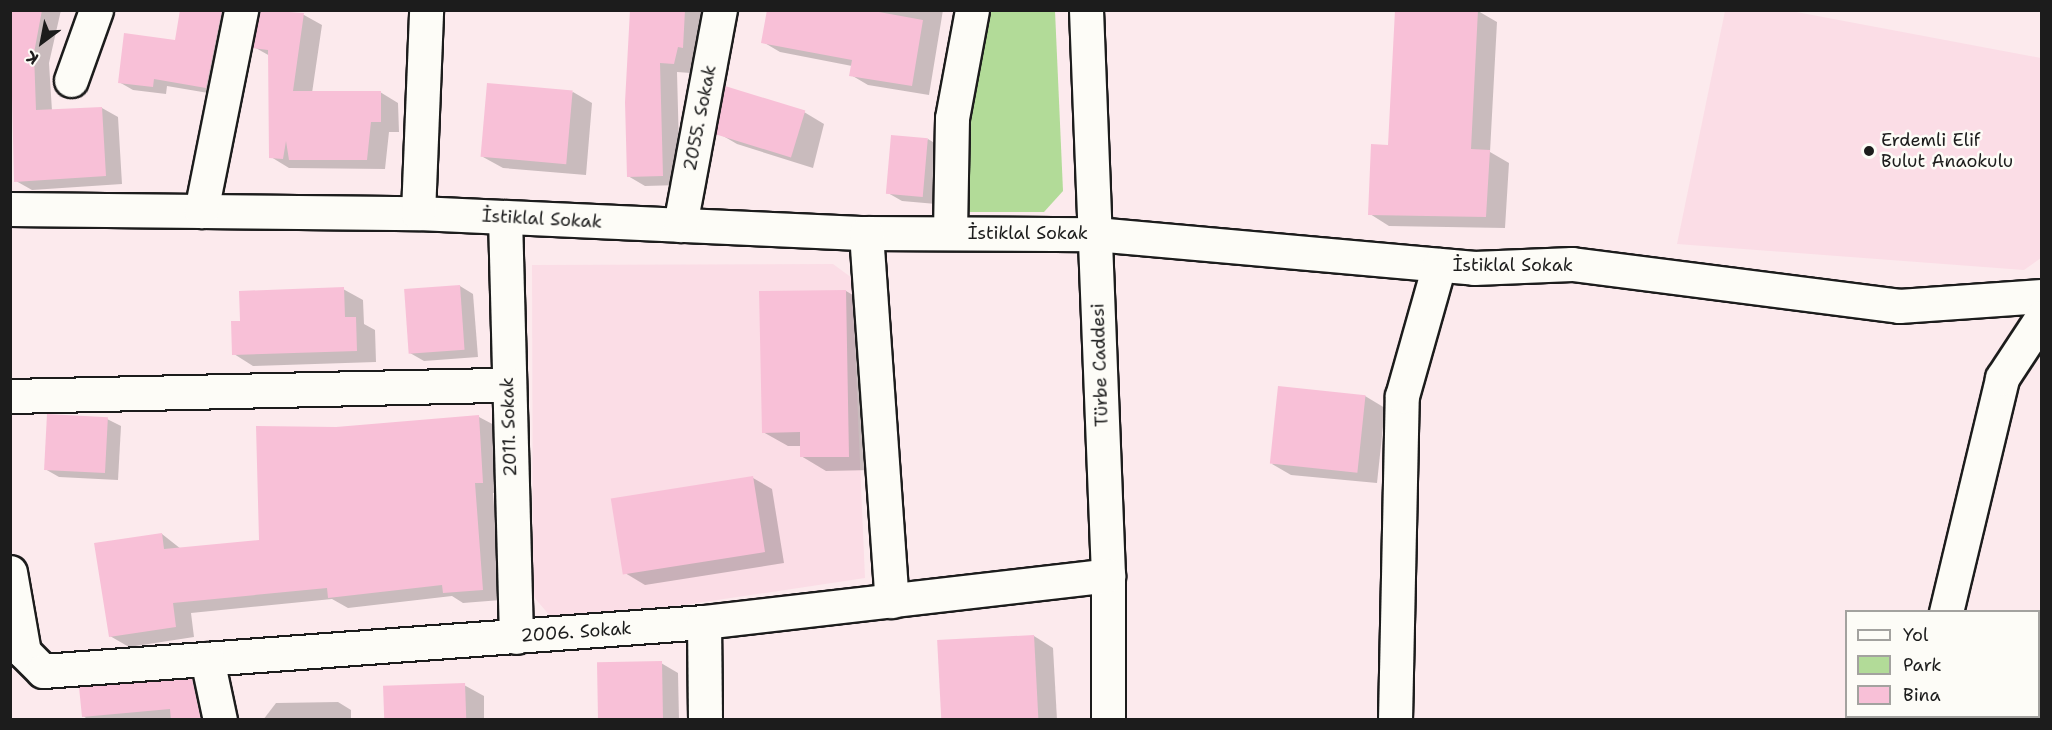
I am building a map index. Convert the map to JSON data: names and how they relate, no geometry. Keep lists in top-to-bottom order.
{
  "streets": {
    "street": [
      "2055. Sokak",
      "İstiklal Sokak",
      "Türbe Caddesi",
      "2011. Sokak",
      "2006. Sokak"
    ]
  },
  "crossings": [
    ["2055. Sokak", "İstiklal Sokak"],
    ["İstiklal Sokak", "Türbe Caddesi"],
    ["İstiklal Sokak", "2011. Sokak"],
    ["Türbe Caddesi", "2006. Sokak"],
    ["2011. Sokak", "2006. Sokak"]
  ],
  "places": ["Erdemli Elif Bulut Anaokulu"],
  "legend": ["Yol", "Park", "Bina"],
  "north": "bottom left"
}
